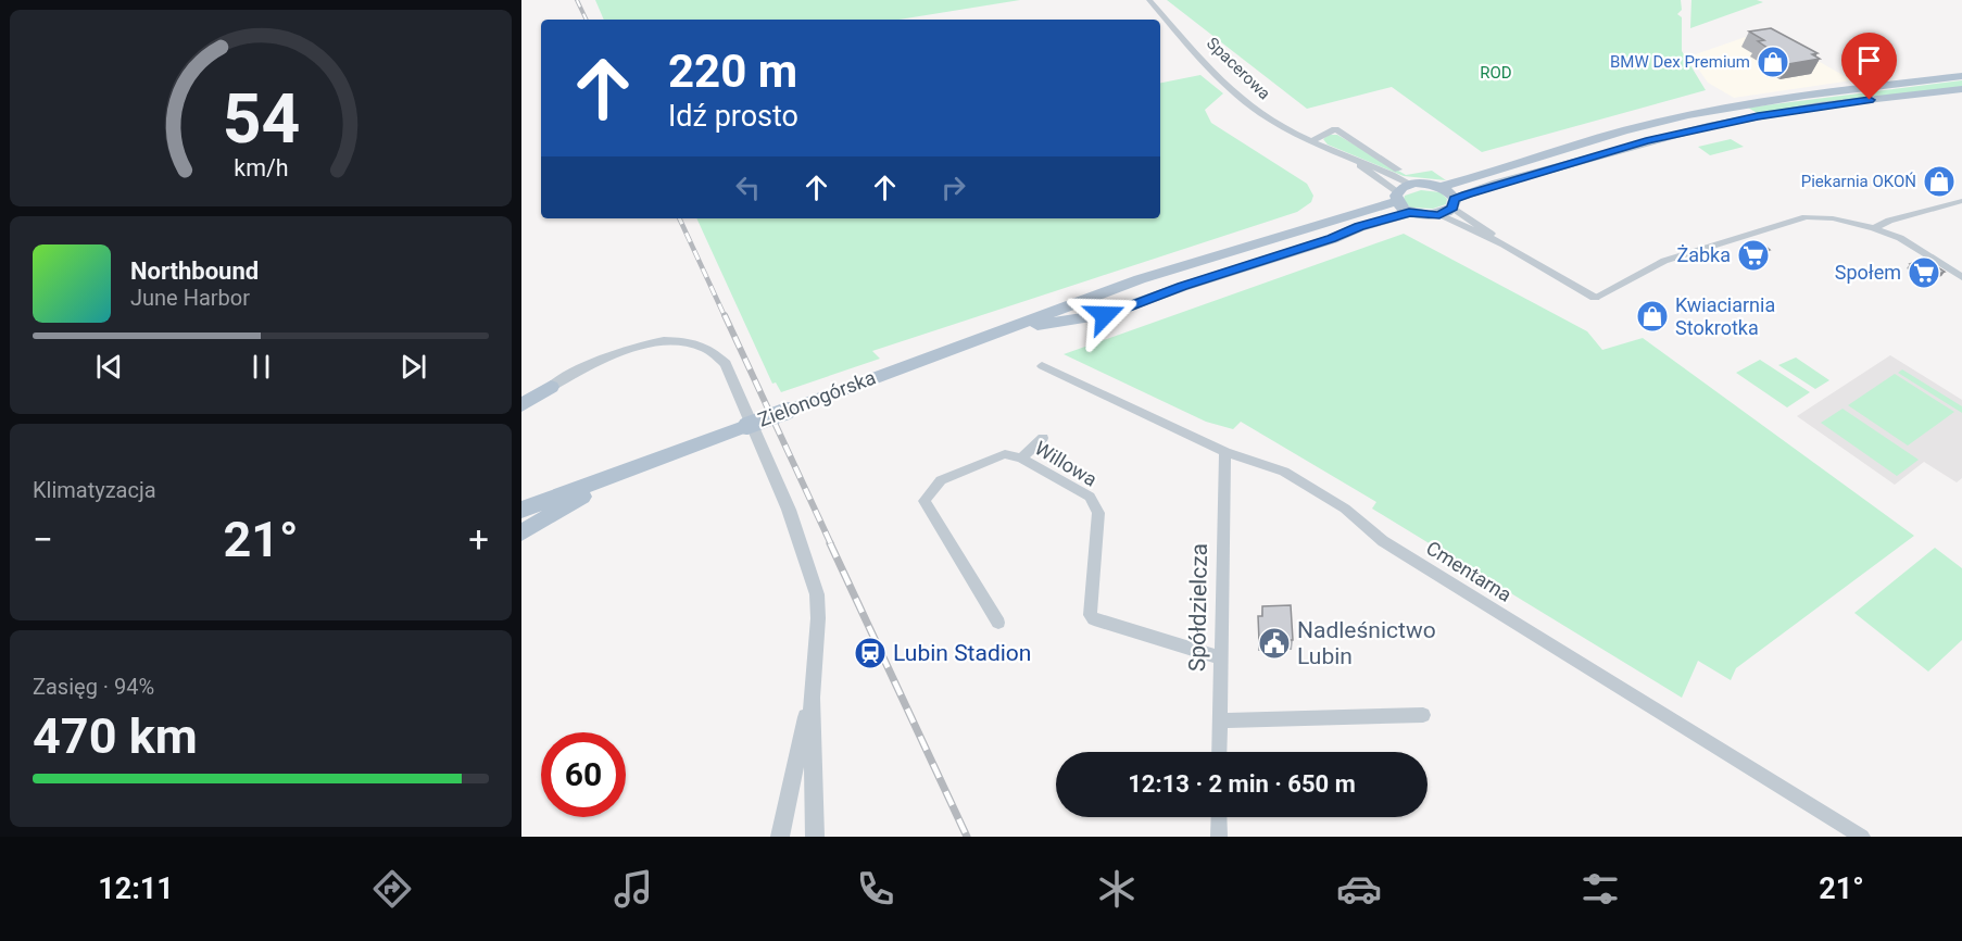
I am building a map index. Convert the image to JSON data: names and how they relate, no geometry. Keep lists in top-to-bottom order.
{
  "streets": {
    "main road": ["Zielonogórska"],
    "street": [
      "Spacerowa",
      "Willowa",
      "Cmentarna",
      "Spółdzielcza"
    ]
  },
  "crossings": [
    ["Spacerowa", "Zielonogórska"],
    ["Willowa", "Spółdzielcza"],
    ["Cmentarna", "Spółdzielcza"]
  ],
  "parks": ["ROD"],
  "places": {
    "shop": ["BMW Dex Premium", "Piekarnia OKOŃ", "Kwiaciarnia Stokrotka"],
    "supermarket": ["Żabka", "Społem"],
    "public building": ["Nadleśnictwo Lubin"],
    "station": ["Lubin Stadion"]
  },
  "page": {
    "turn": ["220 m", "Idź prosto"],
    "song": ["Northbound", "June Harbor"],
    "tile": [
      "Klimatyzacja",
      ["Zasięg · 94%", "470 km"]
    ],
    "heat": ["−", "21°", "+"],
    "limit": "60",
    "trip": "12:13 · 2 min · 650 m",
    "tabs": ["12:11", "21°"],
    "gauge": ["54", "km/h"]
  }
}
